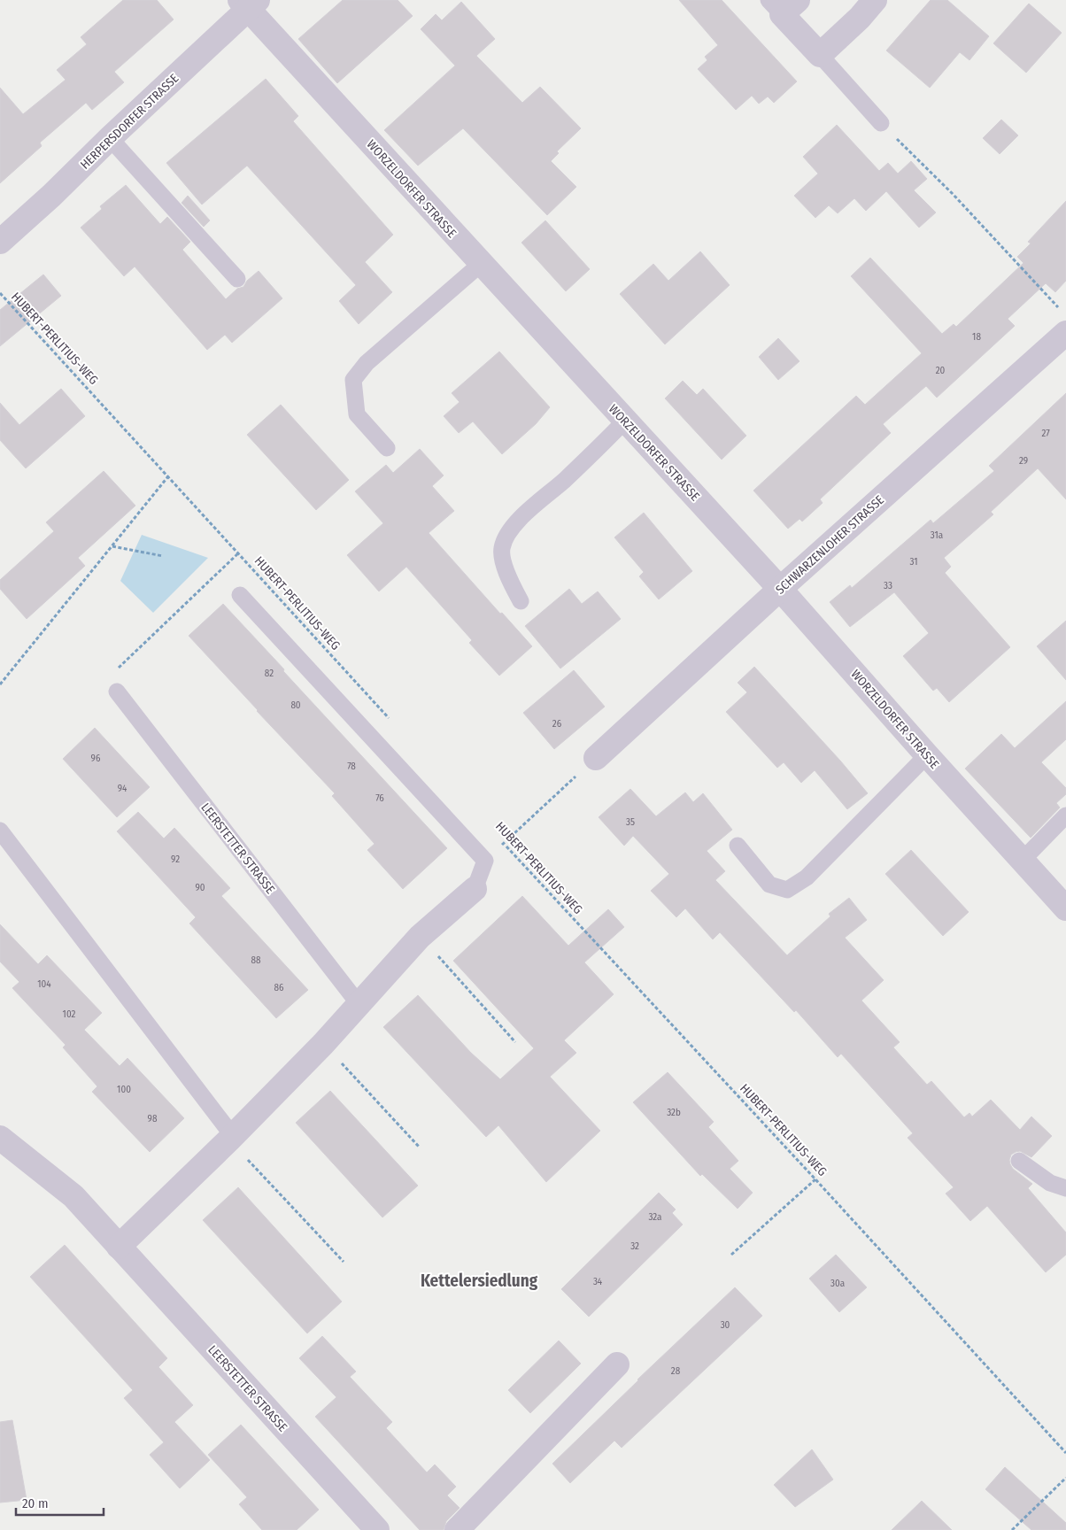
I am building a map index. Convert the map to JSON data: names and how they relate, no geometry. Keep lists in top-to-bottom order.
{
  "streets": {
    "street": [
      "HERPERSDORFER STRASSE",
      "WORZELDORFER STRASSE",
      "SCHWARZENLOHER STRASSE",
      "LEERSTETTER STRASSE"
    ],
    "path": ["HUBERT-PERLITIUS-WEG"]
  },
  "crossings": [
    ["HERPERSDORFER STRASSE", "WORZELDORFER STRASSE"],
    ["WORZELDORFER STRASSE", "SCHWARZENLOHER STRASSE"]
  ],
  "districts": ["Kettelersiedlung"],
  "house_numbers": [
    "18",
    "20",
    "27",
    "29",
    "31a",
    "31",
    "33",
    "82",
    "80",
    "26",
    "96",
    "78",
    "94",
    "76",
    "35",
    "92",
    "90",
    "88",
    "104",
    "86",
    "102",
    "100",
    "32b",
    "98",
    "32a",
    "32",
    "34",
    "30a",
    "30",
    "28"
  ],
  "scale_bar": "20 m"
}
